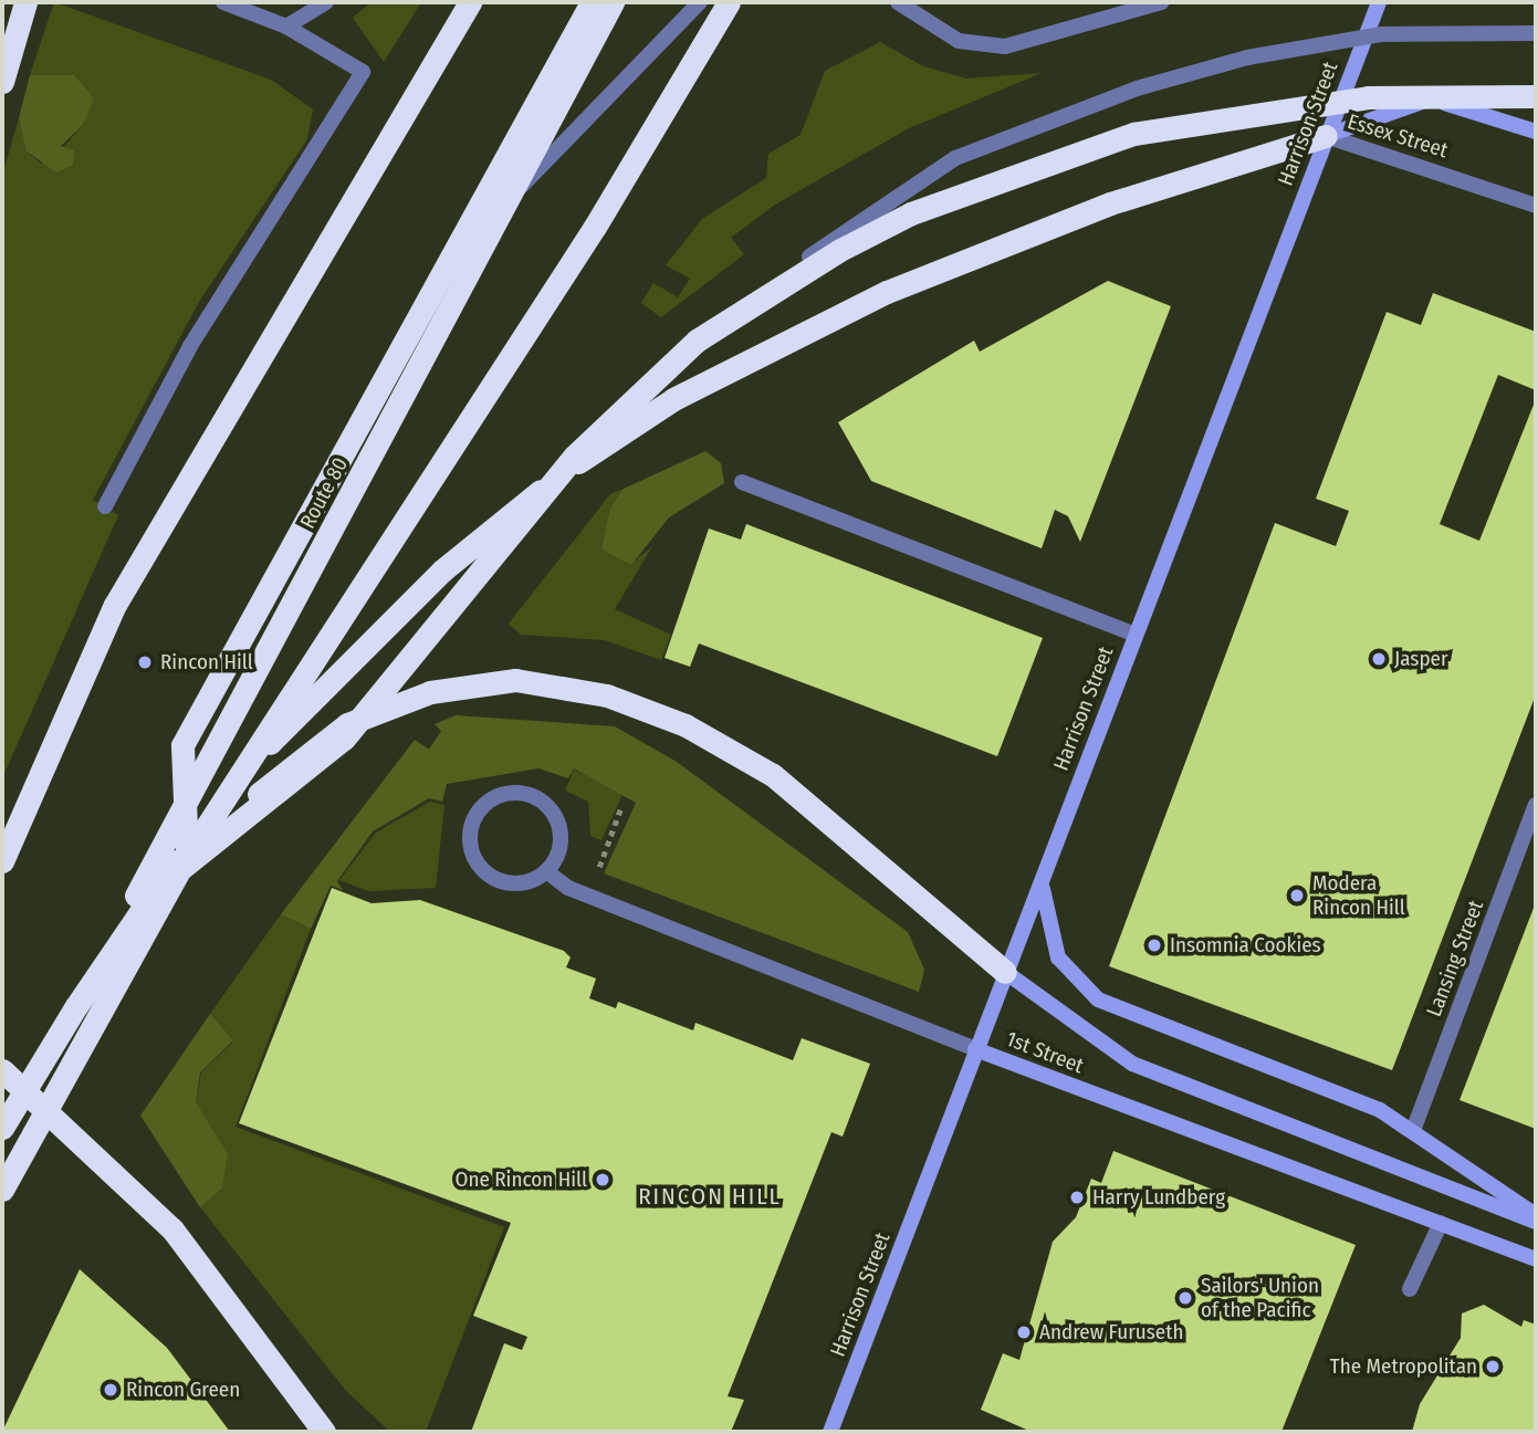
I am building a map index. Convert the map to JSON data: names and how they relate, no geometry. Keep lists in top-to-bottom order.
{
  "streets": {
    "highway": ["Route 80"],
    "main road": ["Harrison Street", "Essex Street", "1st Street"],
    "street": ["Lansing Street"]
  },
  "crossings": [
    ["Harrison Street", "Essex Street"],
    ["Harrison Street", "1st Street"]
  ],
  "districts": ["RINCON HILL"],
  "places": [
    "Jasper",
    "Rincon Hill",
    "Modera Rincon Hill",
    "Insomnia Cookies",
    "One Rincon Hill",
    "Harry Lundberg",
    "Sailors' Union of the Pacific",
    "Andrew Furuseth",
    "The Metropolitan",
    "Rincon Green"
  ]
}
